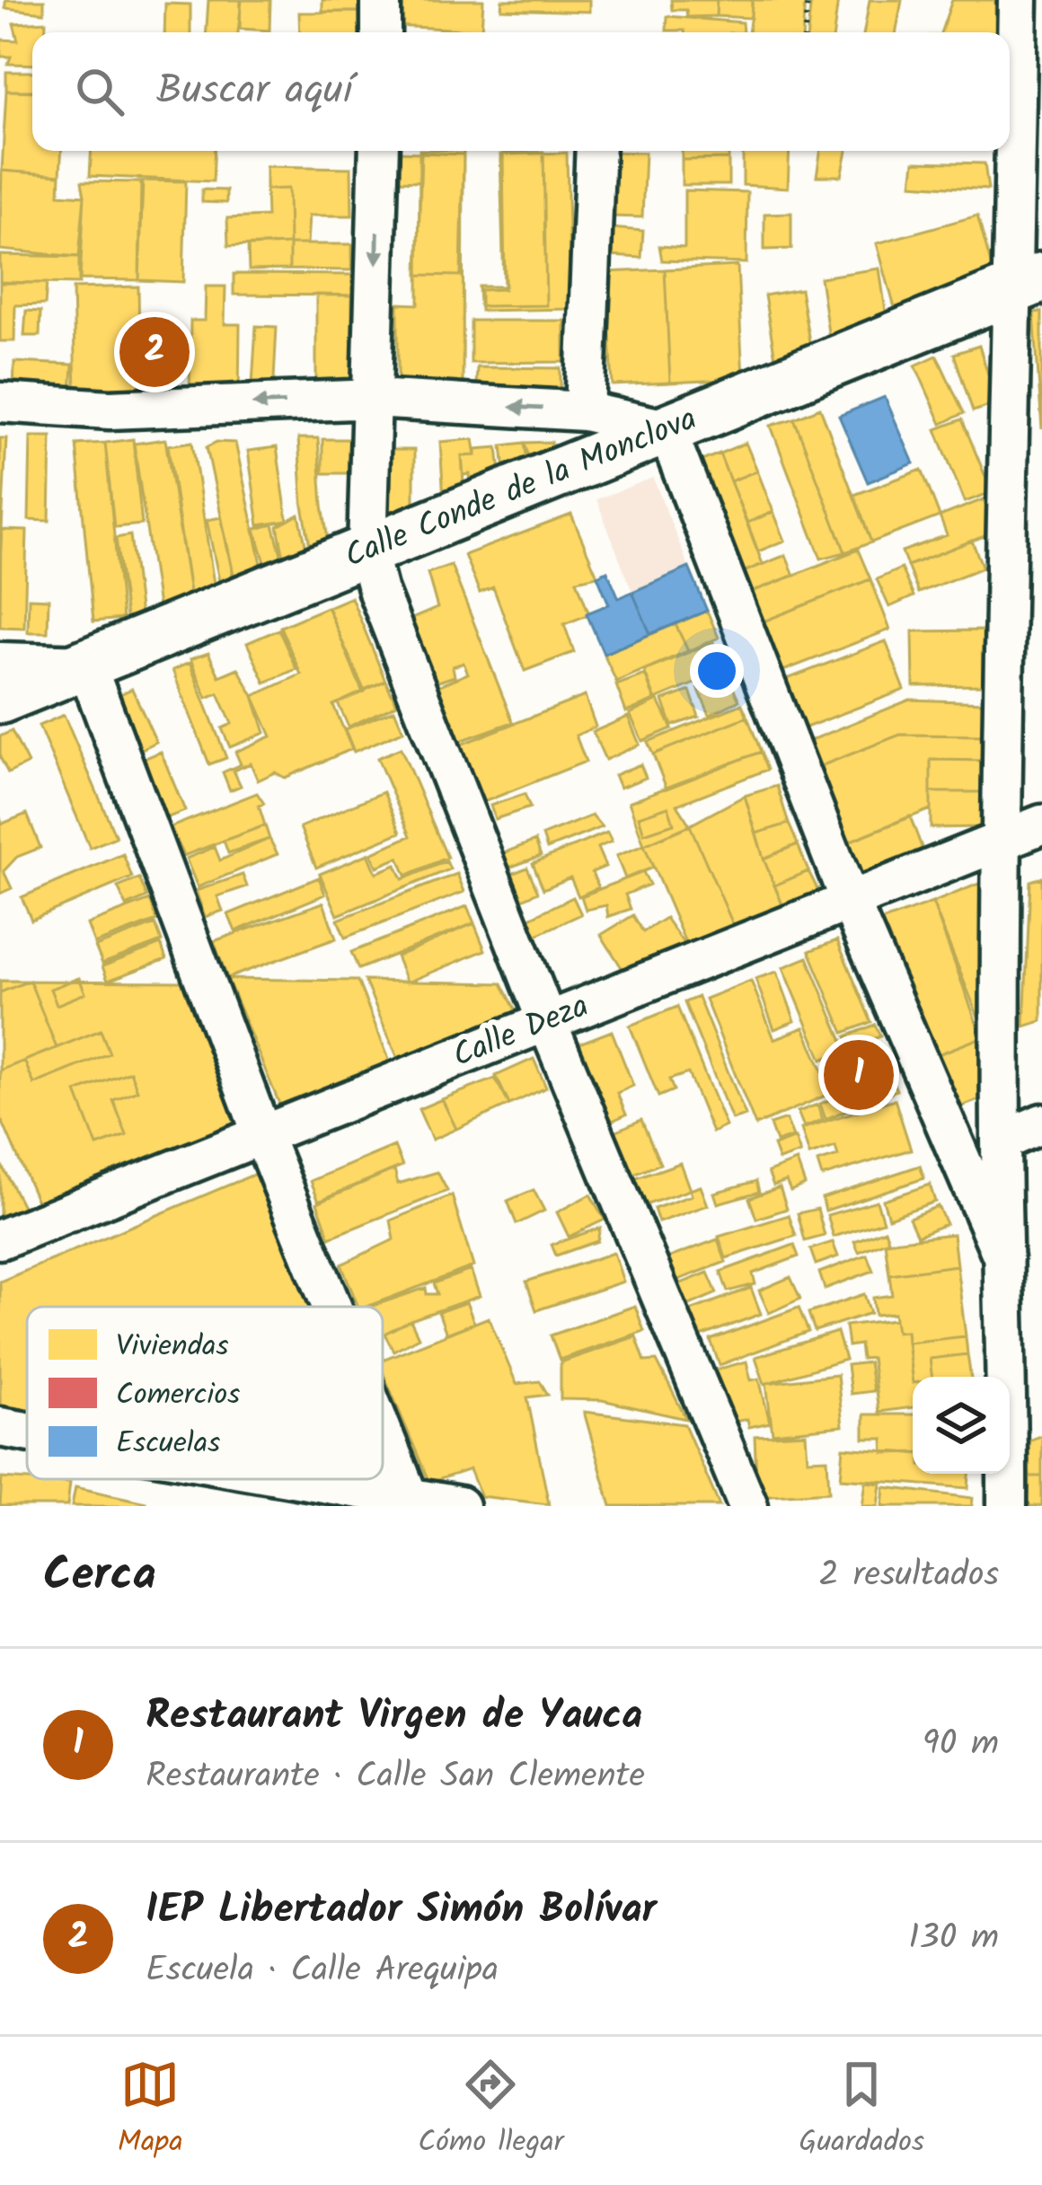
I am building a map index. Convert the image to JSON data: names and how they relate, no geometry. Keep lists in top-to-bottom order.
{
  "streets": {
    "street": ["Calle Conde de la Monclova", "Calle Deza"]
  },
  "legend": ["Viviendas", "Comercios", "Escuelas"],
  "page": {
    "search": "Buscar aquí",
    "pins": ["2", "1"],
    "heading": ["Cerca", "2 resultados"],
    "list": [
      {
        "mark": "1",
        "name": "Restaurant Virgen de Yauca",
        "note": "Restaurante · Calle San Clemente",
        "value": "90 m"
      },
      {
        "mark": "2",
        "name": "IEP Libertador Simón Bolívar",
        "note": "Escuela · Calle Arequipa",
        "value": "130 m"
      }
    ],
    "nav": ["Mapa", "Cómo llegar", "Guardados"]
  }
}
